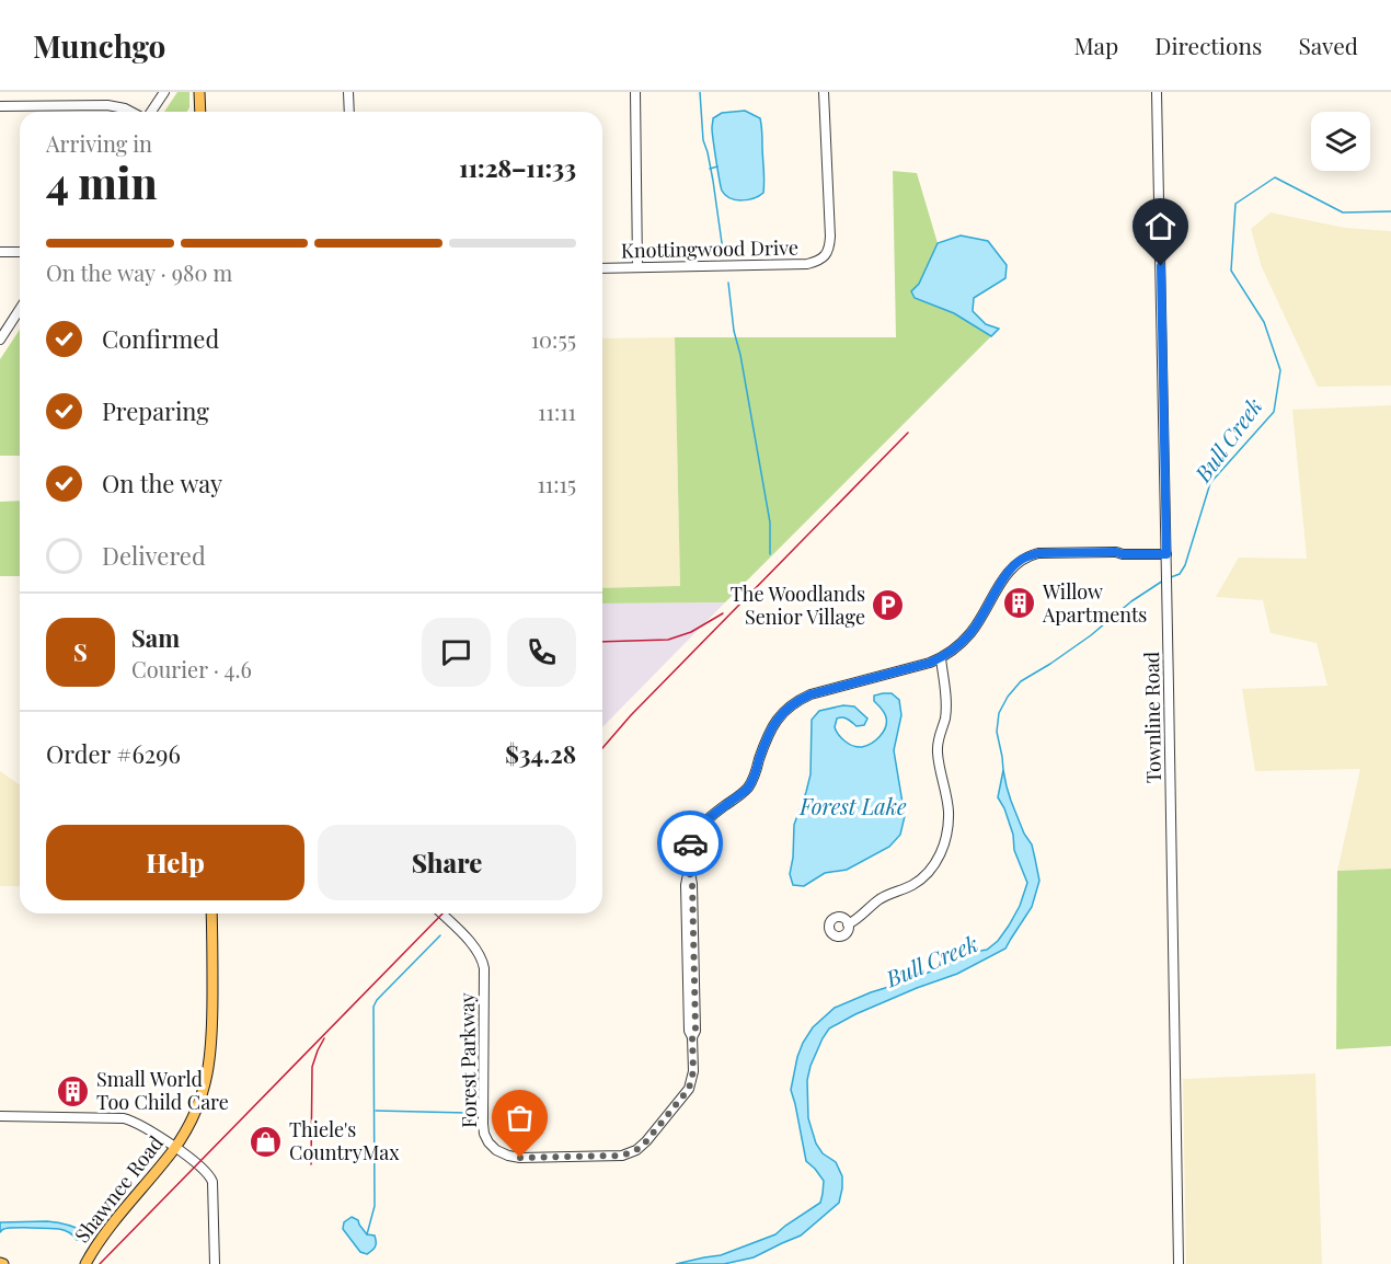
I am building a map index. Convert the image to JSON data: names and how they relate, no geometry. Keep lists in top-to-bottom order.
{
  "streets": {
    "main road": ["Shawnee Road"],
    "street": ["Knottingwood Drive", "Townline Road", "Forest Parkway"]
  },
  "crossings": [
    ["Townline Road", "Forest Parkway"]
  ],
  "water": ["Bull Creek", "Forest Lake"],
  "places": {
    "building": ["Willow Apartments", "Small World Too Child Care"],
    "parking": ["The Woodlands Senior Village"],
    "shop": ["Thiele's CountryMax"]
  },
  "page": {
    "header": "Munchgo",
    "nav": ["Map", "Directions", "Saved"],
    "heading": ["4 min", "Arriving in", "11:28–11:33"],
    "panel": [
      "Sam",
      "Courier · 4.6",
      "Order #6296",
      "$34.28"
    ],
    "bar": "On the way · 980 m",
    "list": [
      ["Confirmed", "10:55"],
      ["Preparing", "11:11"],
      ["On the way", "11:15"],
      "Delivered"
    ],
    "round": "S",
    "buttons": ["Help", "Share"]
  }
}
